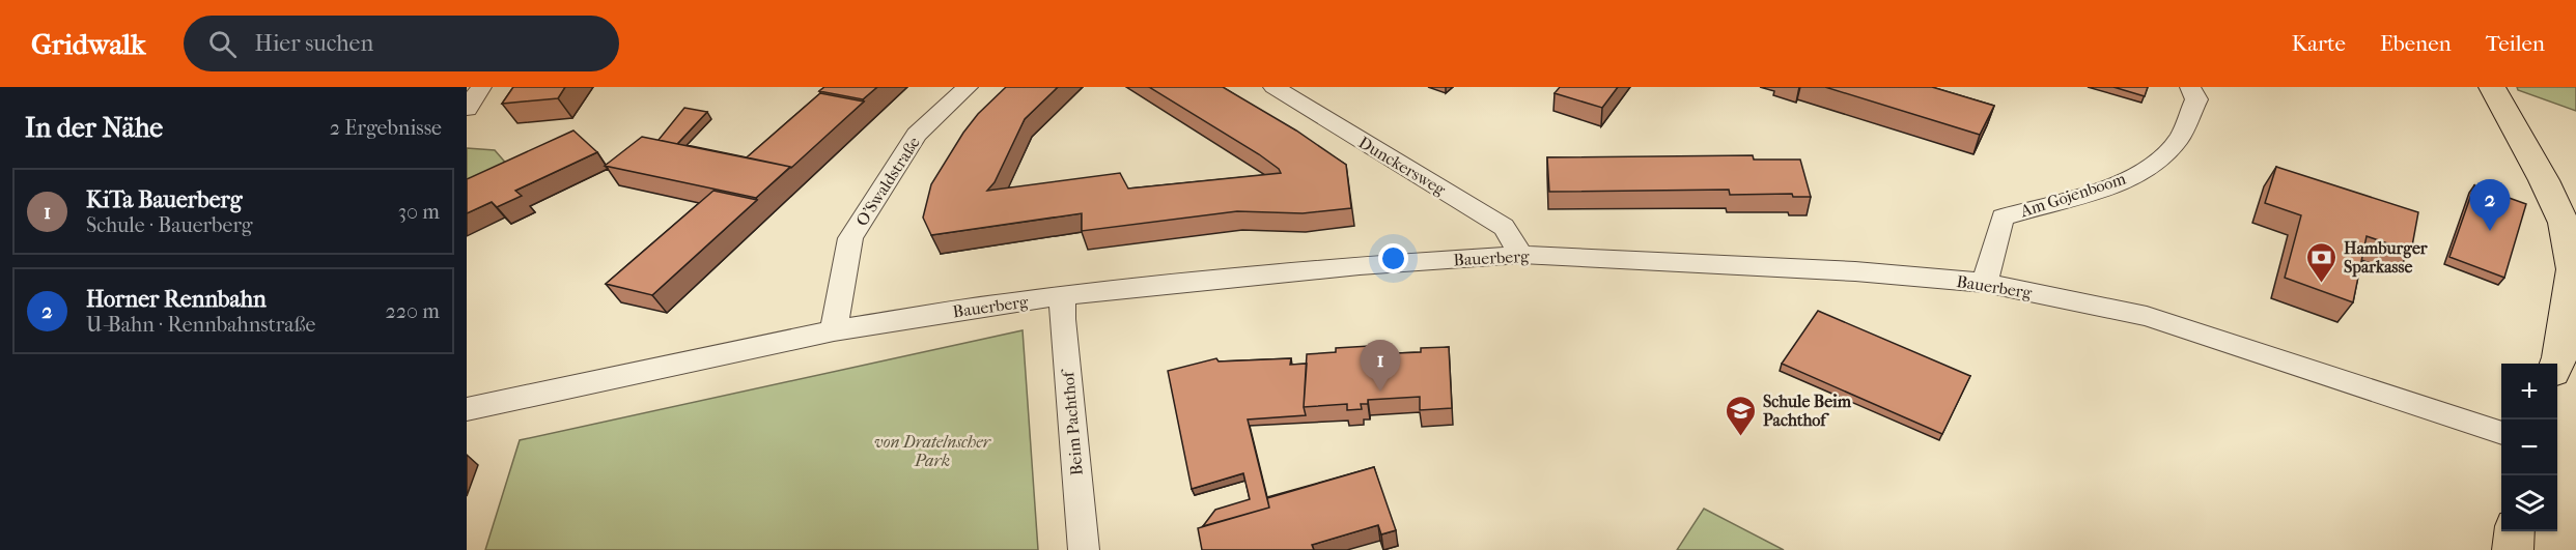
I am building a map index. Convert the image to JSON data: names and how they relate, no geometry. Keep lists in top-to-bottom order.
{
  "streets": {
    "street": [
      "Dunckersweg",
      "O'Swaldstraße",
      "Am Gojenboom",
      "Bauerberg",
      "Beim Pachthof"
    ]
  },
  "crossings": [
    ["Dunckersweg", "Bauerberg"],
    ["O'Swaldstraße", "Bauerberg"],
    ["Am Gojenboom", "Bauerberg"],
    ["Bauerberg", "Beim Pachthof"]
  ],
  "parks": ["von Dratelnscher Park"],
  "places": {
    "bank": ["Hamburger Sparkasse"],
    "school or university": ["Schule Beim Pachthof"]
  },
  "page": {
    "header": "Gridwalk",
    "search": "Hier suchen",
    "nav": ["Karte", "Ebenen", "Teilen"],
    "heading": ["In der Nähe", "2 Ergebnisse"],
    "list": [
      {
        "mark": "1",
        "name": "KiTa Bauerberg",
        "note": "Schule · Bauerberg",
        "value": "30 m"
      },
      {
        "mark": "2",
        "name": "Horner Rennbahn",
        "note": "U-Bahn · Rennbahnstraße",
        "value": "220 m"
      }
    ],
    "pins": ["2", "1"],
    "map_buttons": ["+", "−"]
  }
}
